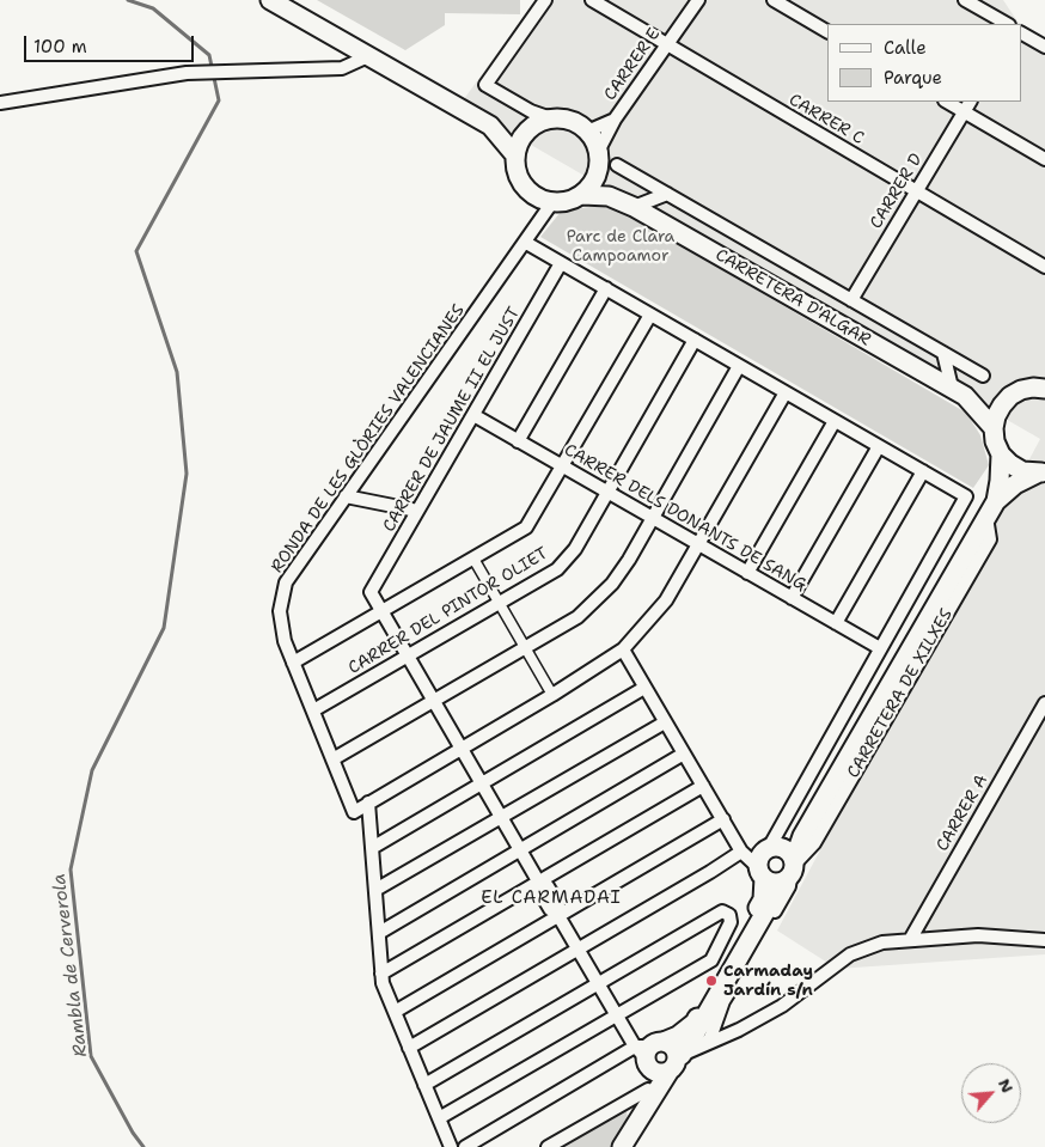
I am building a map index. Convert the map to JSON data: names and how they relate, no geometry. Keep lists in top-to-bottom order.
{
  "streets": {
    "main road": ["CARRETERA D'ALGAR", "CARRETERA DE XILXES"],
    "street": [
      "CARRER E",
      "CARRER C",
      "CARRER D",
      "CARRER DE JAUME II EL JUST",
      "RONDA DE LES GLÒRIES VALENCIANES",
      "CARRER DELS DONANTS DE SANG",
      "CARRER DEL PINTOR OLIET",
      "CARRER A"
    ]
  },
  "crossings": [
    ["CARRER E", "CARRER C"],
    ["CARRER E", "CARRETERA D'ALGAR"],
    ["CARRER E", "RONDA DE LES GLÒRIES VALENCIANES"],
    ["CARRER C", "CARRER D"],
    ["CARRER D", "CARRETERA D'ALGAR"],
    ["CARRETERA D'ALGAR", "RONDA DE LES GLÒRIES VALENCIANES"],
    ["CARRETERA D'ALGAR", "CARRETERA DE XILXES"],
    ["CARRER DE JAUME II EL JUST", "CARRER DELS DONANTS DE SANG"],
    ["RONDA DE LES GLÒRIES VALENCIANES", "CARRER DEL PINTOR OLIET"],
    ["CARRER DELS DONANTS DE SANG", "CARRER DEL PINTOR OLIET"],
    ["CARRER DELS DONANTS DE SANG", "CARRETERA DE XILXES"]
  ],
  "districts": ["EL CARMADAI"],
  "water": ["Rambla de Cerverola"],
  "parks": ["Parc de Clara Campoamor"],
  "places": ["Carmaday Jardín s/n"],
  "legend": ["Calle", "Parque"],
  "scale_bar": "100 m",
  "north": "top right"
}
